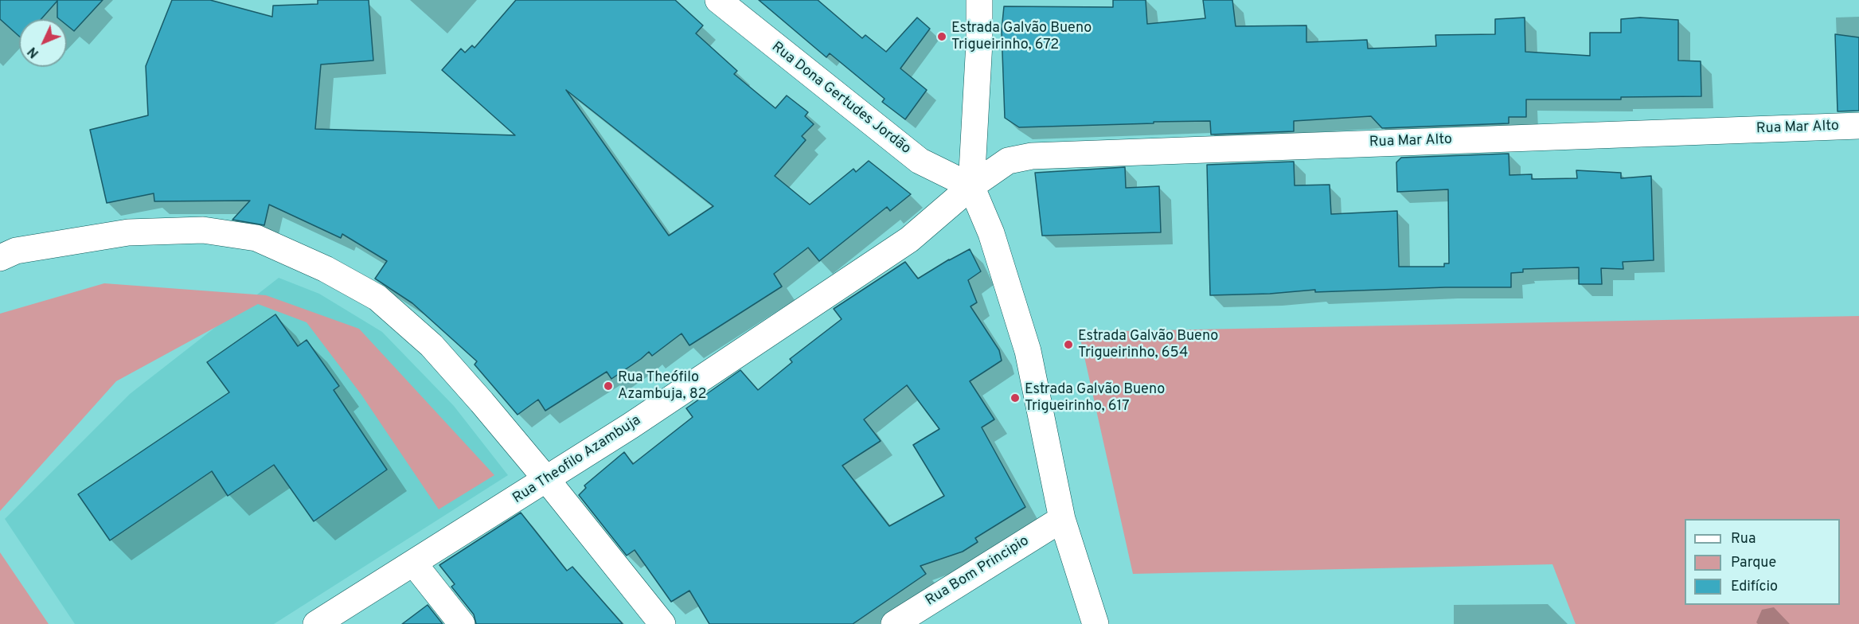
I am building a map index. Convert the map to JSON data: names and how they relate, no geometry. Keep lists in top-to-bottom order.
{
  "streets": {
    "street": [
      "Rua Dona Gertudes Jordão",
      "Rua Mar Alto",
      "Rua Theofilo Azambuja",
      "Rua Bom Principio"
    ]
  },
  "crossings": [
    ["Rua Dona Gertudes Jordão", "Rua Mar Alto"],
    ["Rua Dona Gertudes Jordão", "Rua Theofilo Azambuja"],
    ["Rua Mar Alto", "Rua Theofilo Azambuja"]
  ],
  "places": [
    "Estrada Galvão Bueno Trigueirinho, 672",
    "Estrada Galvão Bueno Trigueirinho, 654",
    "Rua Theófilo Azambuja, 82",
    "Estrada Galvão Bueno Trigueirinho, 617"
  ],
  "legend": ["Rua", "Parque", "Edifício"],
  "north": "bottom left"
}
